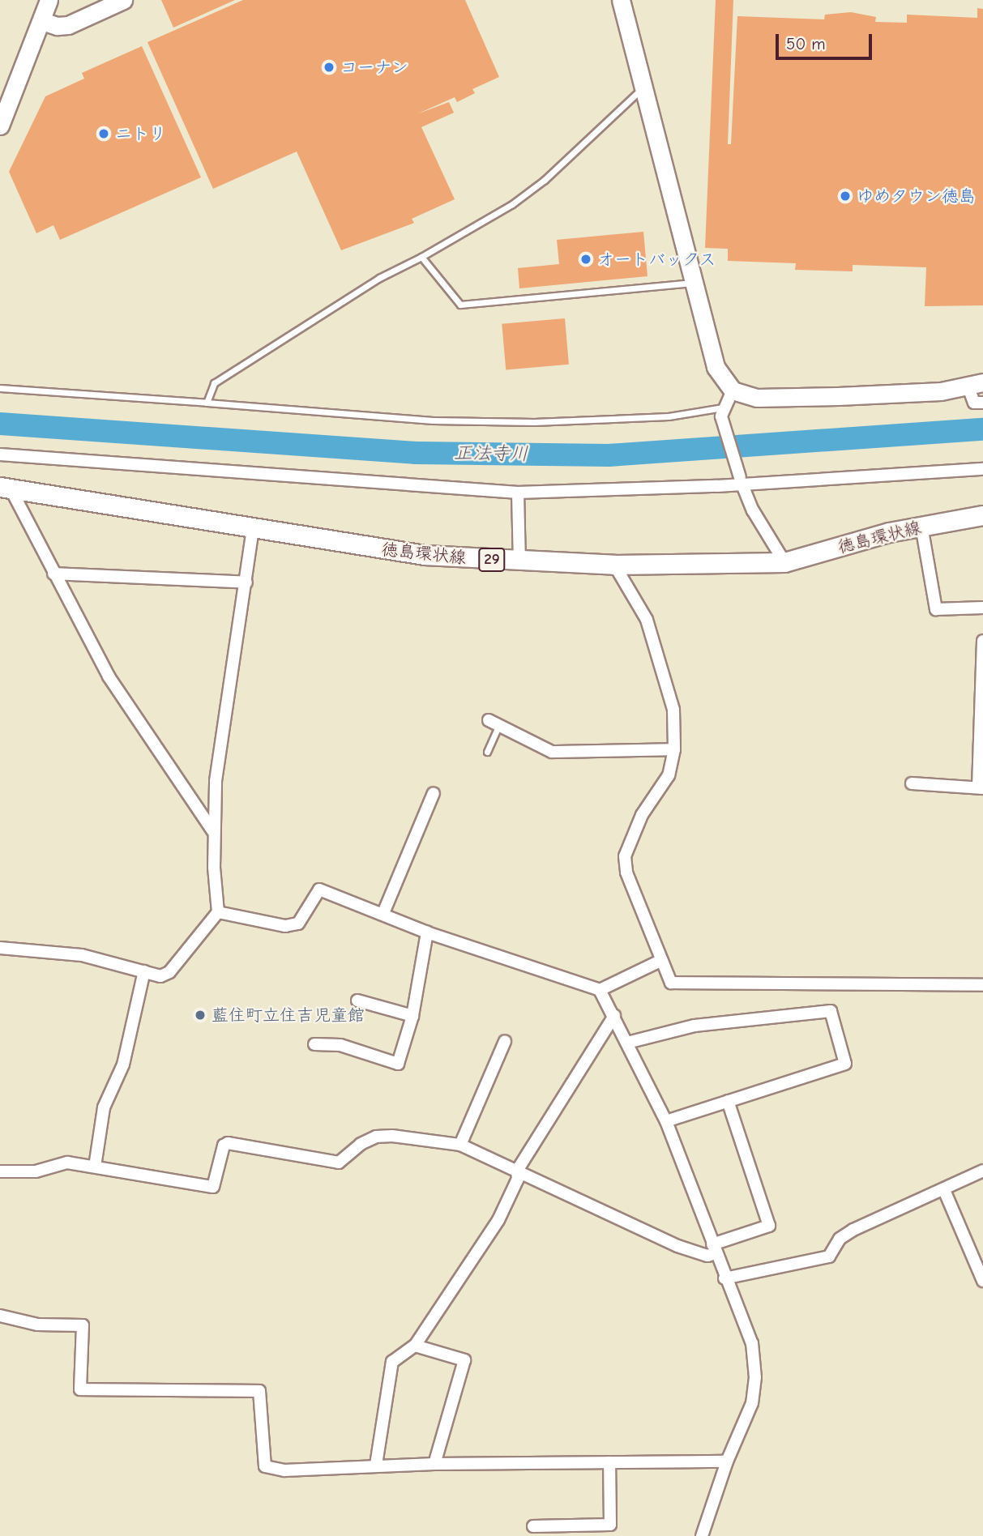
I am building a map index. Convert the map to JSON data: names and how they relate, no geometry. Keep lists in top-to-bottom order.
{
  "streets": {
    "main road": ["徳島環状線", "29"]
  },
  "water": ["正法寺川"],
  "places": [
    "コーナン",
    "ニトリ",
    "ゆめタウン徳島",
    "オートバックス",
    "藍住町立住吉児童館"
  ],
  "scale_bar": "50 m"
}
